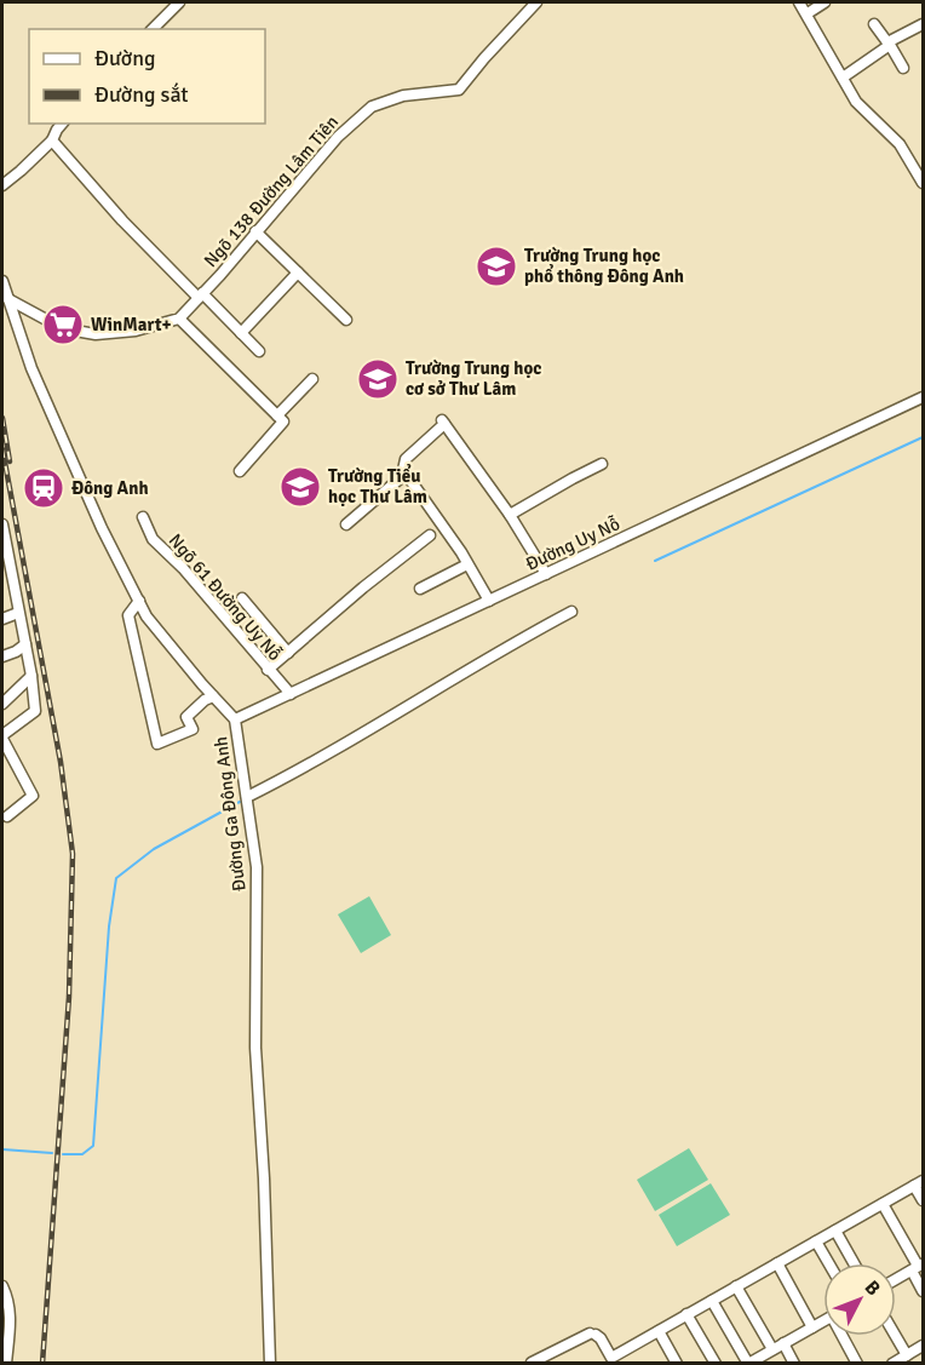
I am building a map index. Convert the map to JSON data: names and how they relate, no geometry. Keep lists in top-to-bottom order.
{
  "streets": {
    "street": [
      "Ngõ 138 Đường Lâm Tiên",
      "Đường Uy Nỗ",
      "Ngõ 61 Đường Uy Nỗ",
      "Đường Ga Đông Anh"
    ]
  },
  "crossings": [
    ["Đường Uy Nỗ", "Ngõ 61 Đường Uy Nỗ"],
    ["Đường Uy Nỗ", "Đường Ga Đông Anh"]
  ],
  "places": {
    "school or university": ["Trường Trung học phổ thông Đông Anh", "Trường Trung học cơ sở Thư Lâm", "Trường Tiểu học Thư Lâm"],
    "supermarket": ["WinMart+"],
    "station": ["Đông Anh"]
  },
  "legend": ["Đường", "Đường sắt"],
  "north": "top right"
}
